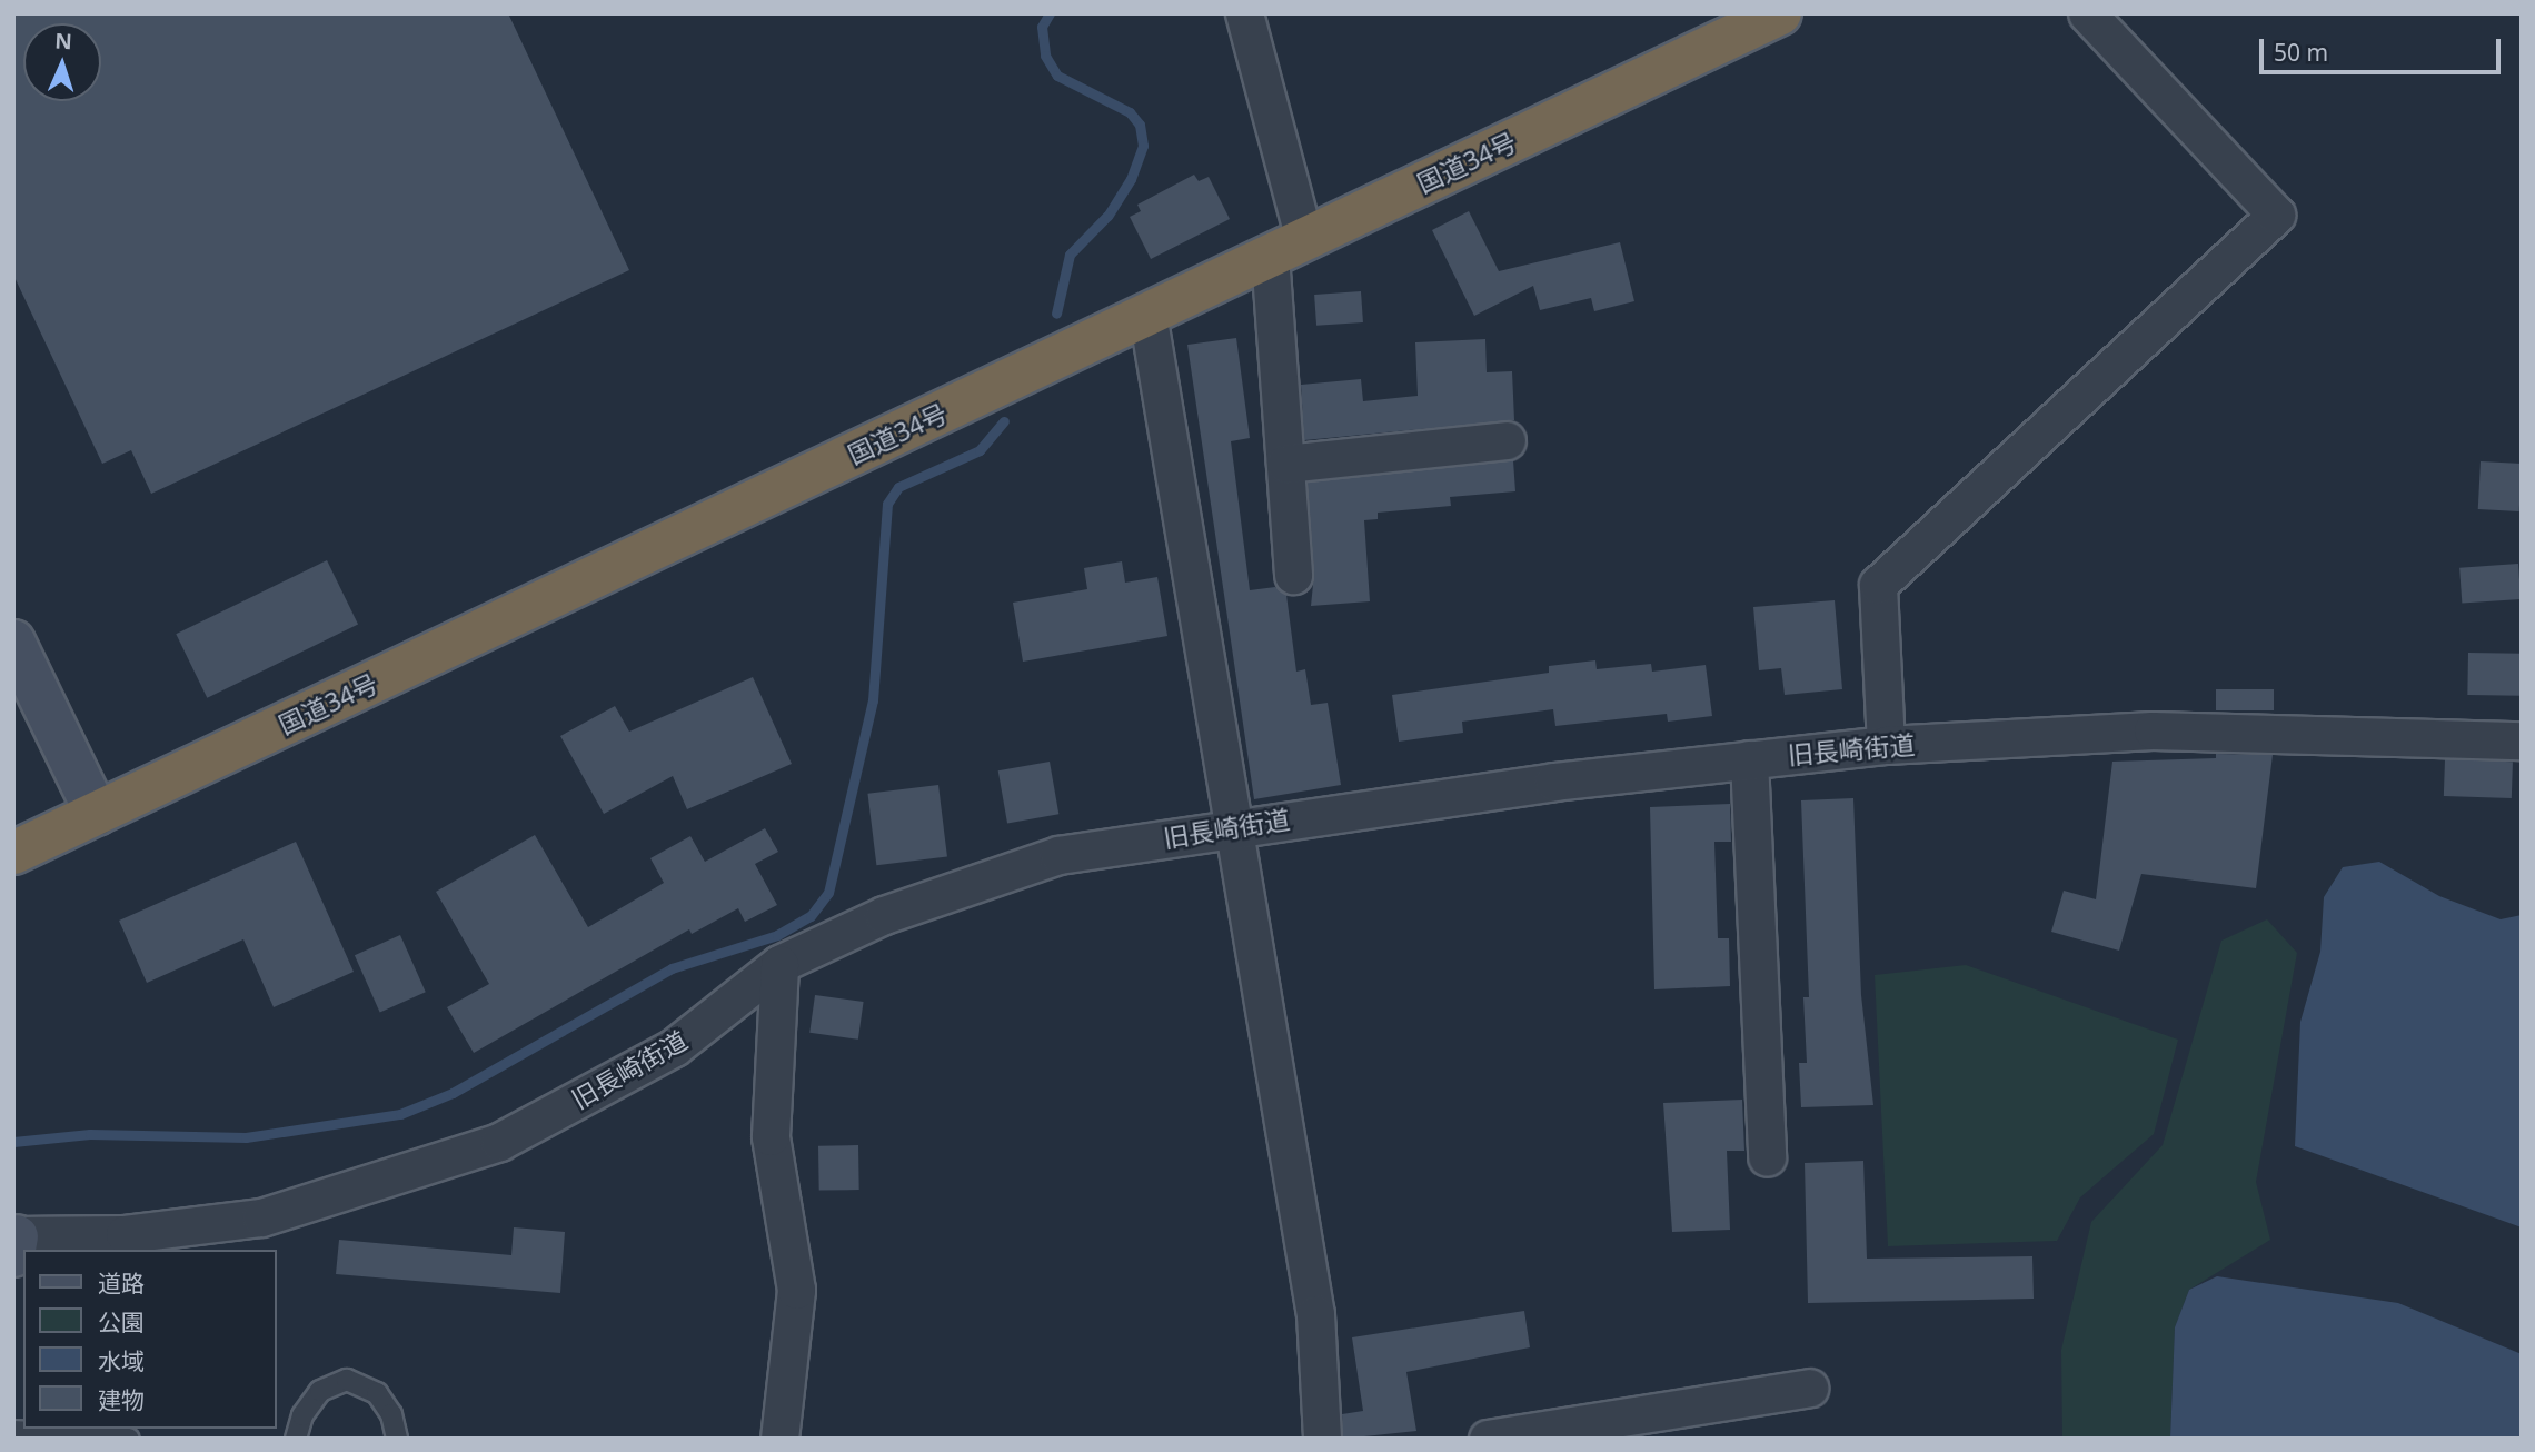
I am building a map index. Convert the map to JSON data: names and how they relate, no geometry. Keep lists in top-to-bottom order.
{
  "streets": {
    "highway": ["国道34号"],
    "street": ["旧長崎街道"]
  },
  "legend": [
    "道路",
    "公園",
    "水域",
    "建物"
  ],
  "scale_bar": "50 m",
  "north": "top"
}
